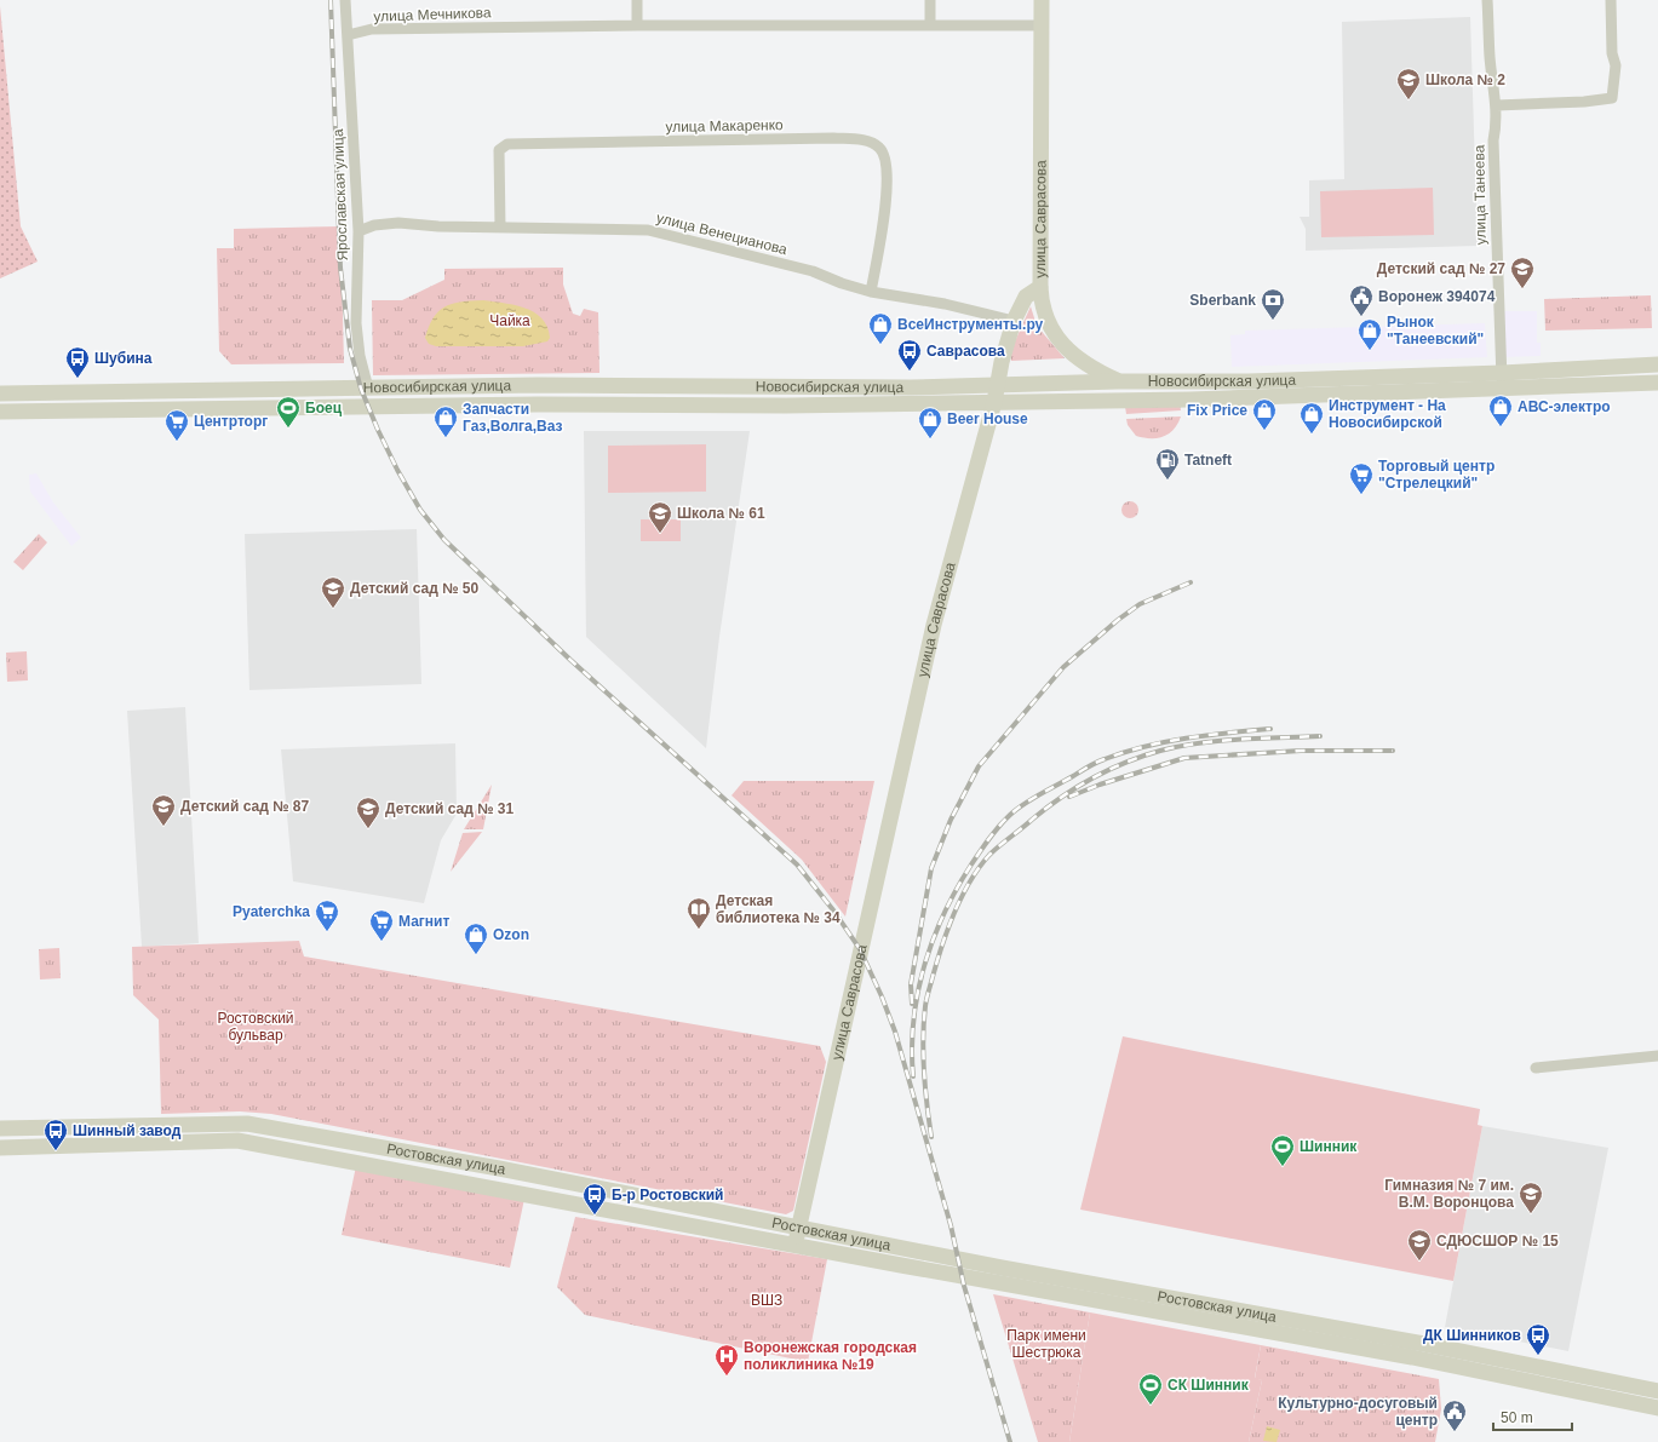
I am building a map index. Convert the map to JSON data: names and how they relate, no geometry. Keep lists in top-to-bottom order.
{
  "streets": {
    "street": [
      "улица Мечникова",
      "улица Макаренко",
      "Ярославская улица",
      "улица Танеева",
      "улица Саврасова",
      "улица Венецианова",
      "Новосибирская улица",
      "Ростовская улица"
    ]
  },
  "crossings": [
    ["улица Мечникова", "Ярославская улица"],
    ["улица Мечникова", "улица Саврасова"],
    ["улица Макаренко", "улица Венецианова"],
    ["Ярославская улица", "улица Венецианова"],
    ["Ярославская улица", "Новосибирская улица"],
    ["улица Танеева", "Новосибирская улица"],
    ["улица Саврасова", "улица Венецианова"],
    ["улица Саврасова", "Новосибирская улица"],
    ["улица Саврасова", "Ростовская улица"]
  ],
  "parks": [
    "Чайка",
    "Ростовский бульвар",
    "ВШЗ",
    "Парк имени Шестрюка"
  ],
  "places": {
    "school or university": [
      "Школа № 2",
      "Детский сад № 27",
      "Школа № 61",
      "Детский сад № 50",
      "Детский сад № 87",
      "Детский сад № 31",
      "Гимназия № 7 им. В.М. Воронцова",
      "СДЮСШОР № 15"
    ],
    "public building": ["Воронеж 394074", "Культурно-досуговый центр"],
    "bank": ["Sberbank"],
    "shop": [
      "ВсеИнструменты.ру",
      "Рынок \"Танеевский\"",
      "АВС-электро",
      "Fix Price",
      "Инструмент - На Новосибирской",
      "Запчасти Газ,Волга,Ваз",
      "Beer House",
      "Ozon"
    ],
    "bus stop": [
      "Саврасова",
      "Шубина",
      "Шинный завод",
      "Б-р Ростовский",
      "ДК Шинников"
    ],
    "sports": ["Боец", "Шинник", "СК Шинник"],
    "supermarket": [
      "Центрторг",
      "Торговый центр \"Стрелецкий\"",
      "Pyaterchka",
      "Магнит"
    ],
    "fuel station": ["Tatneft"],
    "library": ["Детская библиотека № 34"],
    "hospital": ["Воронежская городская поликлиника №19"]
  },
  "scale_bar": "50 m"
}
